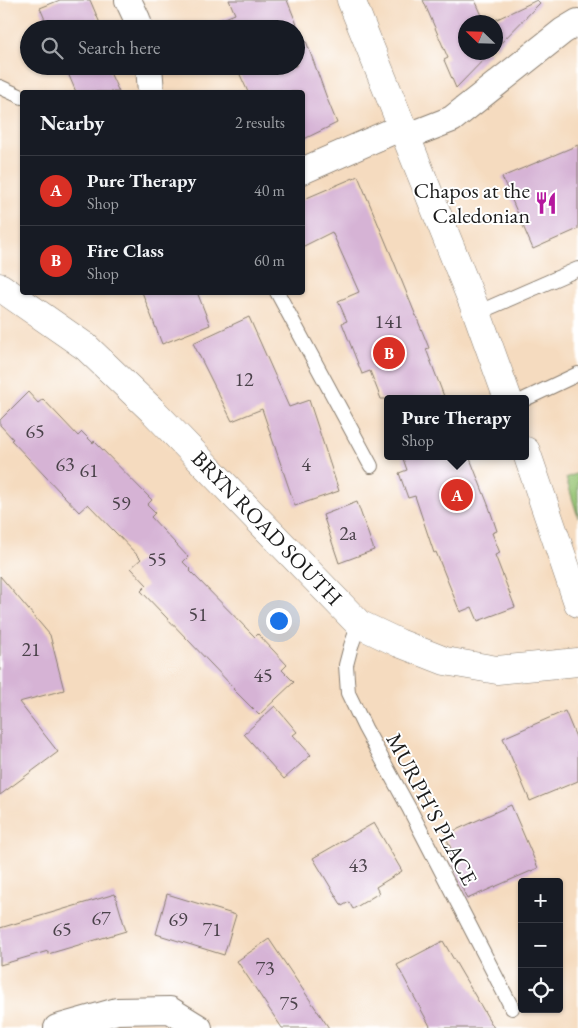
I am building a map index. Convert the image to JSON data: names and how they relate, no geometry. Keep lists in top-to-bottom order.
{
  "streets": {
    "main road": ["BRYN ROAD SOUTH"],
    "lane": ["MURPH'S PLACE"]
  },
  "crossings": [
    ["BRYN ROAD SOUTH", "MURPH'S PLACE"]
  ],
  "places": {
    "restaurant": ["Chapos at the Caledonian"]
  },
  "house_numbers": [
    "141",
    "12",
    "65",
    "63",
    "4",
    "61",
    "59",
    "2a",
    "55",
    "51",
    "21",
    "45",
    "43",
    "67",
    "69",
    "65",
    "71",
    "73",
    "75"
  ],
  "north": "top left",
  "page": {
    "search": "Search here",
    "heading": ["Nearby", "2 results"],
    "list": [
      {
        "mark": "A",
        "name": "Pure Therapy",
        "note": "Shop",
        "value": "40 m"
      },
      {
        "mark": "B",
        "name": "Fire Class",
        "note": "Shop",
        "value": "60 m"
      }
    ],
    "pins": ["B", "A"],
    "popup": ["Pure Therapy", "Shop"],
    "map_buttons": ["+", "−"]
  }
}
